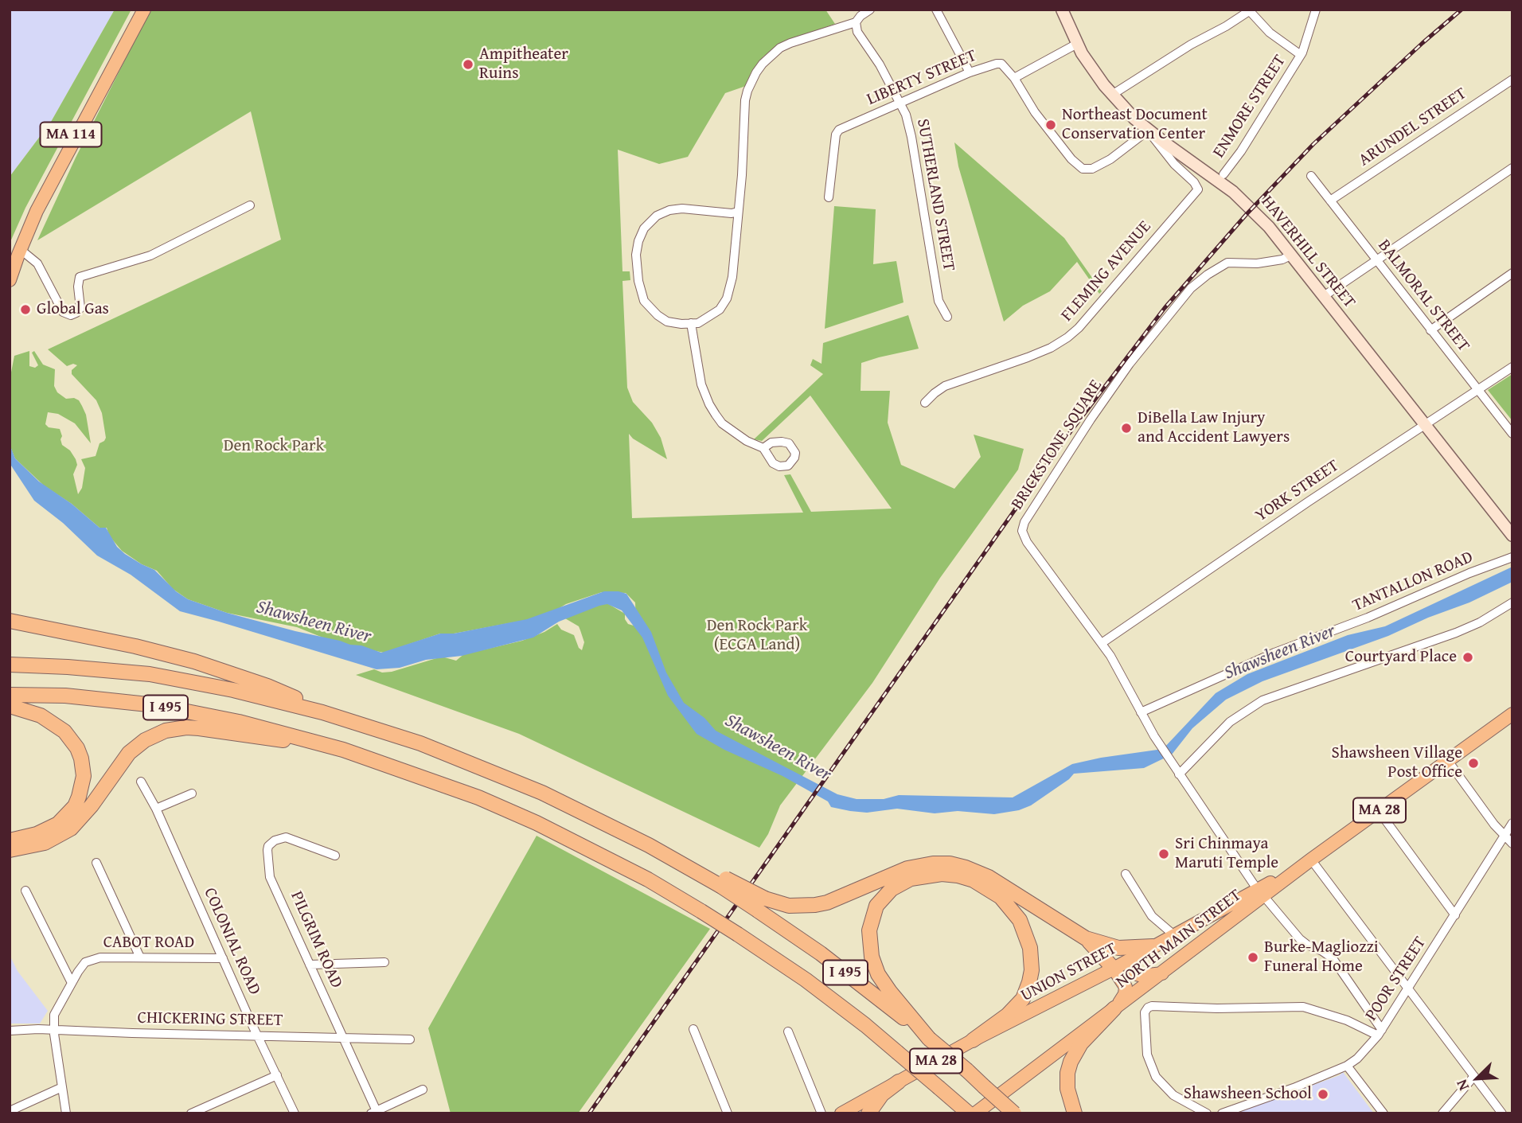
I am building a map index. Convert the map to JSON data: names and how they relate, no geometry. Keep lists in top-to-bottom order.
{
  "streets": {
    "highway": ["I 495"],
    "main road": [
      "MA 114",
      "HAVERHILL STREET",
      "MA 28",
      "NORTH MAIN STREET",
      "UNION STREET"
    ],
    "street": [
      "LIBERTY STREET",
      "ENMORE STREET",
      "ARUNDEL STREET",
      "SUTHERLAND STREET",
      "FLEMING AVENUE",
      "BALMORAL STREET",
      "BRICKSTONE SQUARE",
      "YORK STREET",
      "TANTALLON ROAD",
      "PILGRIM ROAD",
      "COLONIAL ROAD",
      "CABOT ROAD",
      "POOR STREET",
      "CHICKERING STREET"
    ]
  },
  "crossings": [
    ["LIBERTY STREET", "SUTHERLAND STREET"],
    ["ARUNDEL STREET", "BALMORAL STREET"],
    ["HAVERHILL STREET", "FLEMING AVENUE"],
    ["HAVERHILL STREET", "BRICKSTONE SQUARE"],
    ["HAVERHILL STREET", "YORK STREET"],
    ["BALMORAL STREET", "YORK STREET"],
    ["BRICKSTONE SQUARE", "YORK STREET"],
    ["BRICKSTONE SQUARE", "TANTALLON ROAD"],
    ["BRICKSTONE SQUARE", "NORTH MAIN STREET"],
    ["BRICKSTONE SQUARE", "UNION STREET"],
    ["BRICKSTONE SQUARE", "POOR STREET"],
    ["MA 28", "UNION STREET"],
    ["NORTH MAIN STREET", "UNION STREET"],
    ["PILGRIM ROAD", "CHICKERING STREET"],
    ["COLONIAL ROAD", "CABOT ROAD"],
    ["COLONIAL ROAD", "CHICKERING STREET"],
    ["CABOT ROAD", "CHICKERING STREET"]
  ],
  "water": ["Shawsheen River"],
  "parks": ["Den Rock Park", "Den Rock Park (ECGA Land)"],
  "places": [
    "Ampitheater Ruins",
    "Northeast Document Conservation Center",
    "Global Gas",
    "DiBella Law Injury and Accident Lawyers",
    "Courtyard Place",
    "Shawsheen Village Post Office",
    "Sri Chinmaya Maruti Temple",
    "Burke-Magliozzi Funeral Home",
    "Shawsheen School"
  ],
  "north": "bottom left"
}
